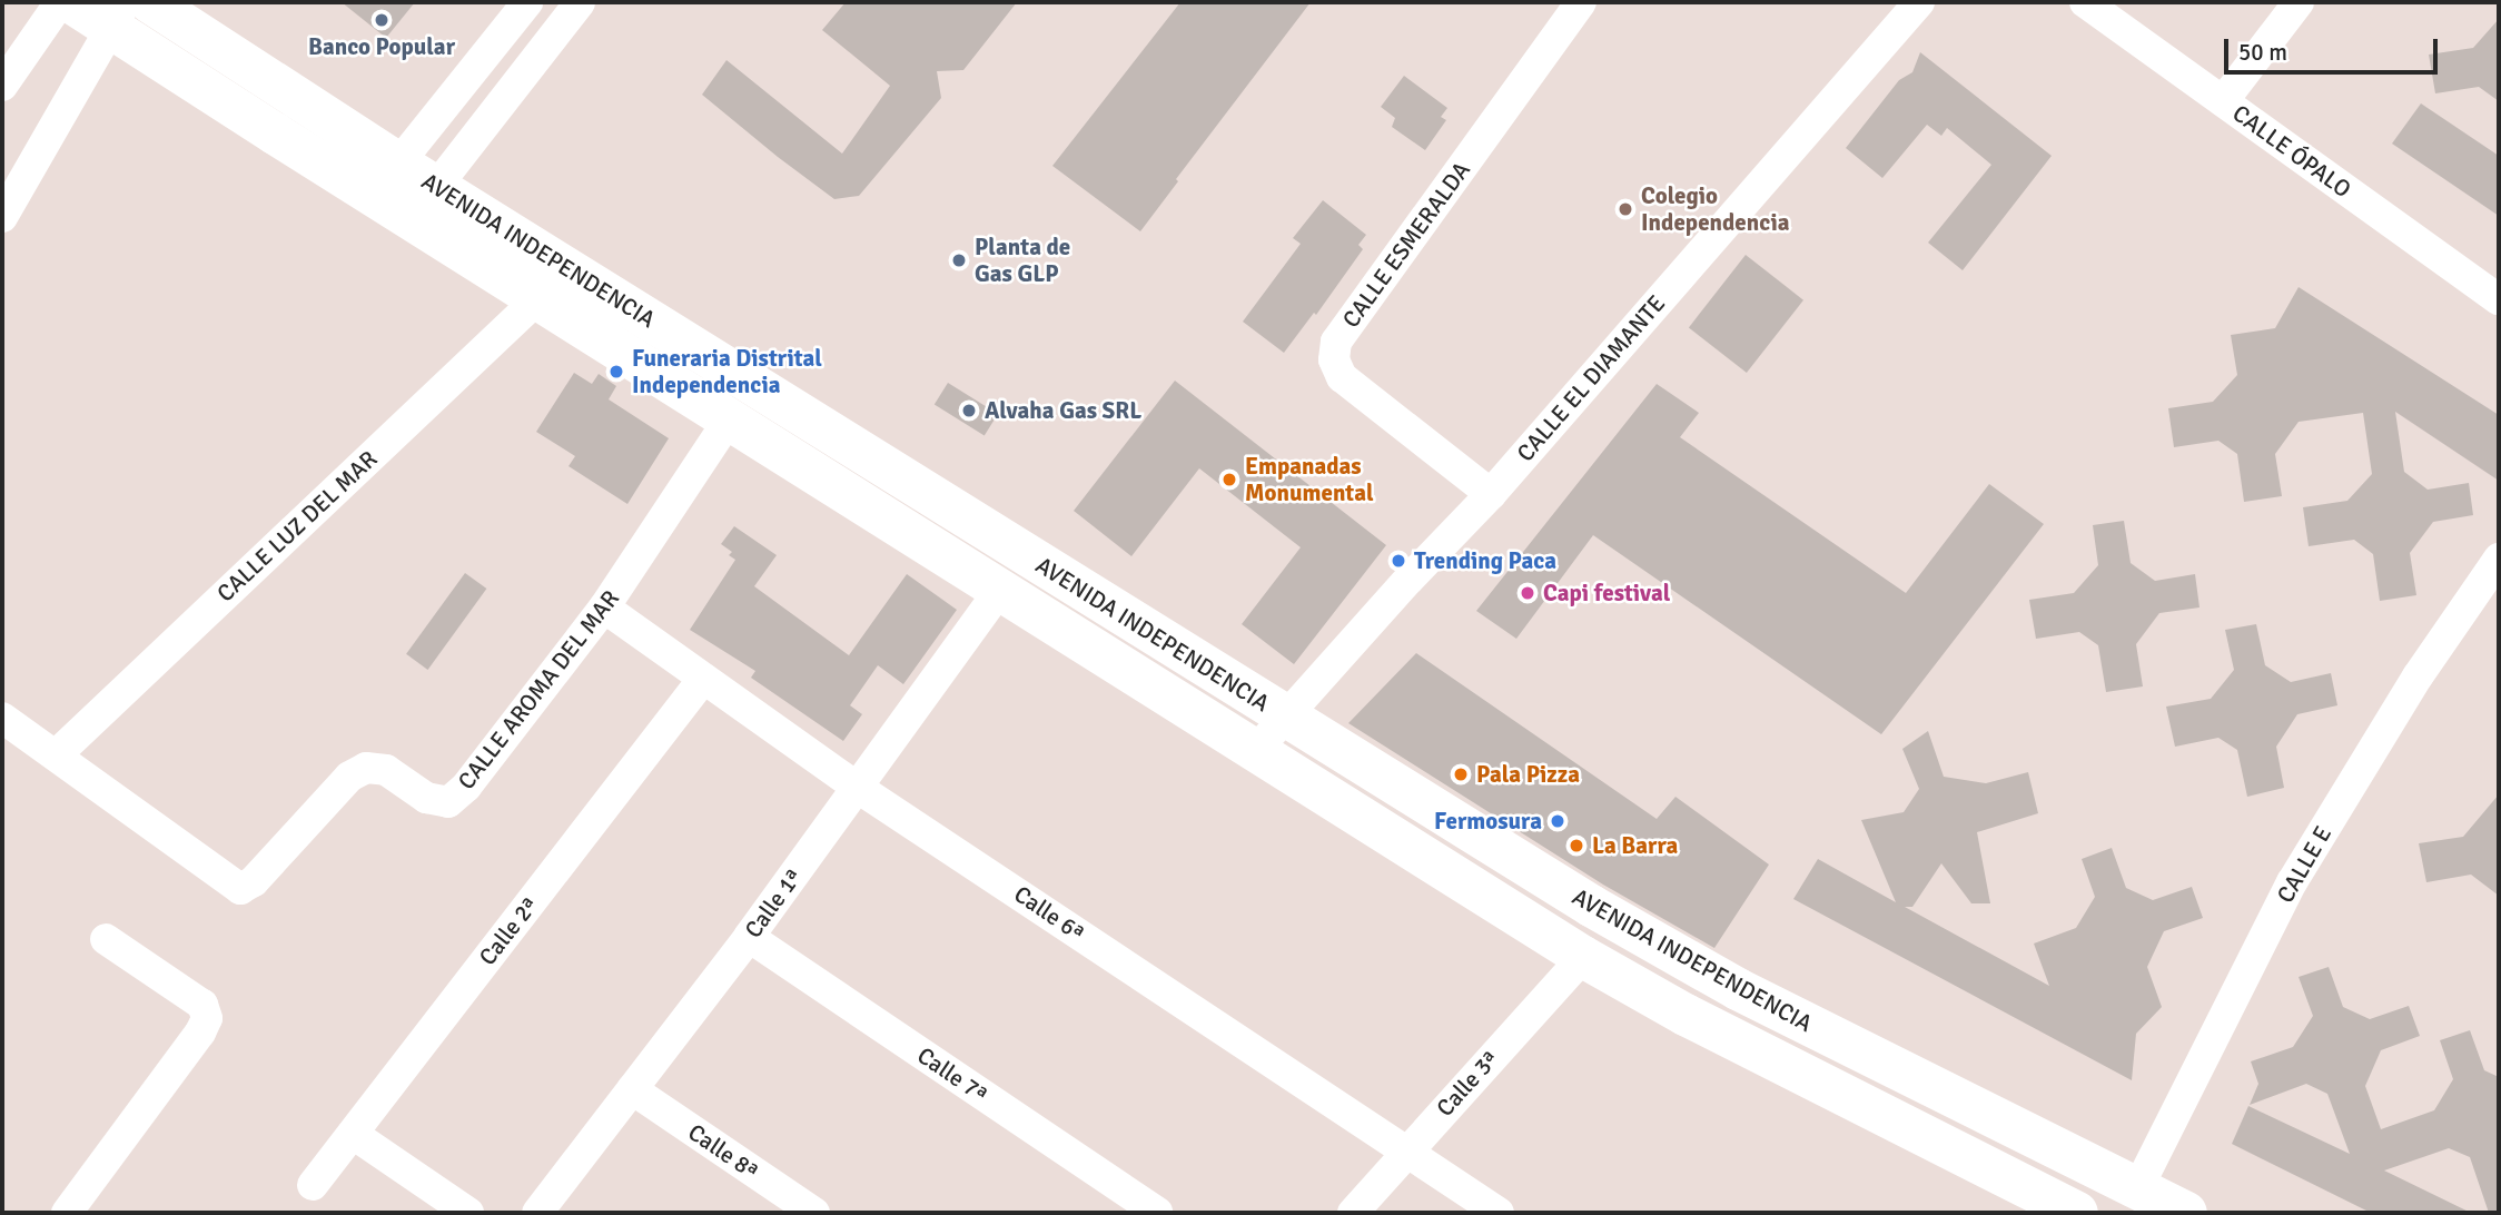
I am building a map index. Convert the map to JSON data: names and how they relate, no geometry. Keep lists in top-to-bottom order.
{
  "streets": {
    "main road": ["AVENIDA INDEPENDENCIA"],
    "street": [
      "CALLE ÓPALO",
      "CALLE ESMERALDA",
      "CALLE EL DIAMANTE",
      "CALLE LUZ DEL MAR",
      "CALLE AROMA DEL MAR",
      "CALLE E",
      "Calle 1ª",
      "Calle 6ª",
      "Calle 2ª",
      "Calle 7ª",
      "Calle 3ª",
      "Calle 8ª"
    ]
  },
  "crossings": [
    ["CALLE ESMERALDA", "CALLE EL DIAMANTE"],
    ["AVENIDA INDEPENDENCIA", "CALLE EL DIAMANTE"],
    ["AVENIDA INDEPENDENCIA", "CALLE LUZ DEL MAR"],
    ["AVENIDA INDEPENDENCIA", "CALLE AROMA DEL MAR"],
    ["AVENIDA INDEPENDENCIA", "CALLE E"],
    ["AVENIDA INDEPENDENCIA", "Calle 1ª"],
    ["AVENIDA INDEPENDENCIA", "Calle 3ª"],
    ["CALLE LUZ DEL MAR", "CALLE AROMA DEL MAR"],
    ["CALLE AROMA DEL MAR", "Calle 6ª"],
    ["Calle 1ª", "Calle 6ª"],
    ["Calle 1ª", "Calle 7ª"],
    ["Calle 1ª", "Calle 8ª"],
    ["Calle 6ª", "Calle 2ª"],
    ["Calle 6ª", "Calle 3ª"]
  ],
  "places": [
    "Banco Popular",
    "Colegio Independencia",
    "Planta de Gas GLP",
    "Funeraria Distrital Independencia",
    "Alvaha Gas SRL",
    "Empanadas Monumental",
    "Trending Paca",
    "Capi festival",
    "Pala Pizza",
    "Fermosura",
    "La Barra"
  ],
  "scale_bar": "50 m"
}
